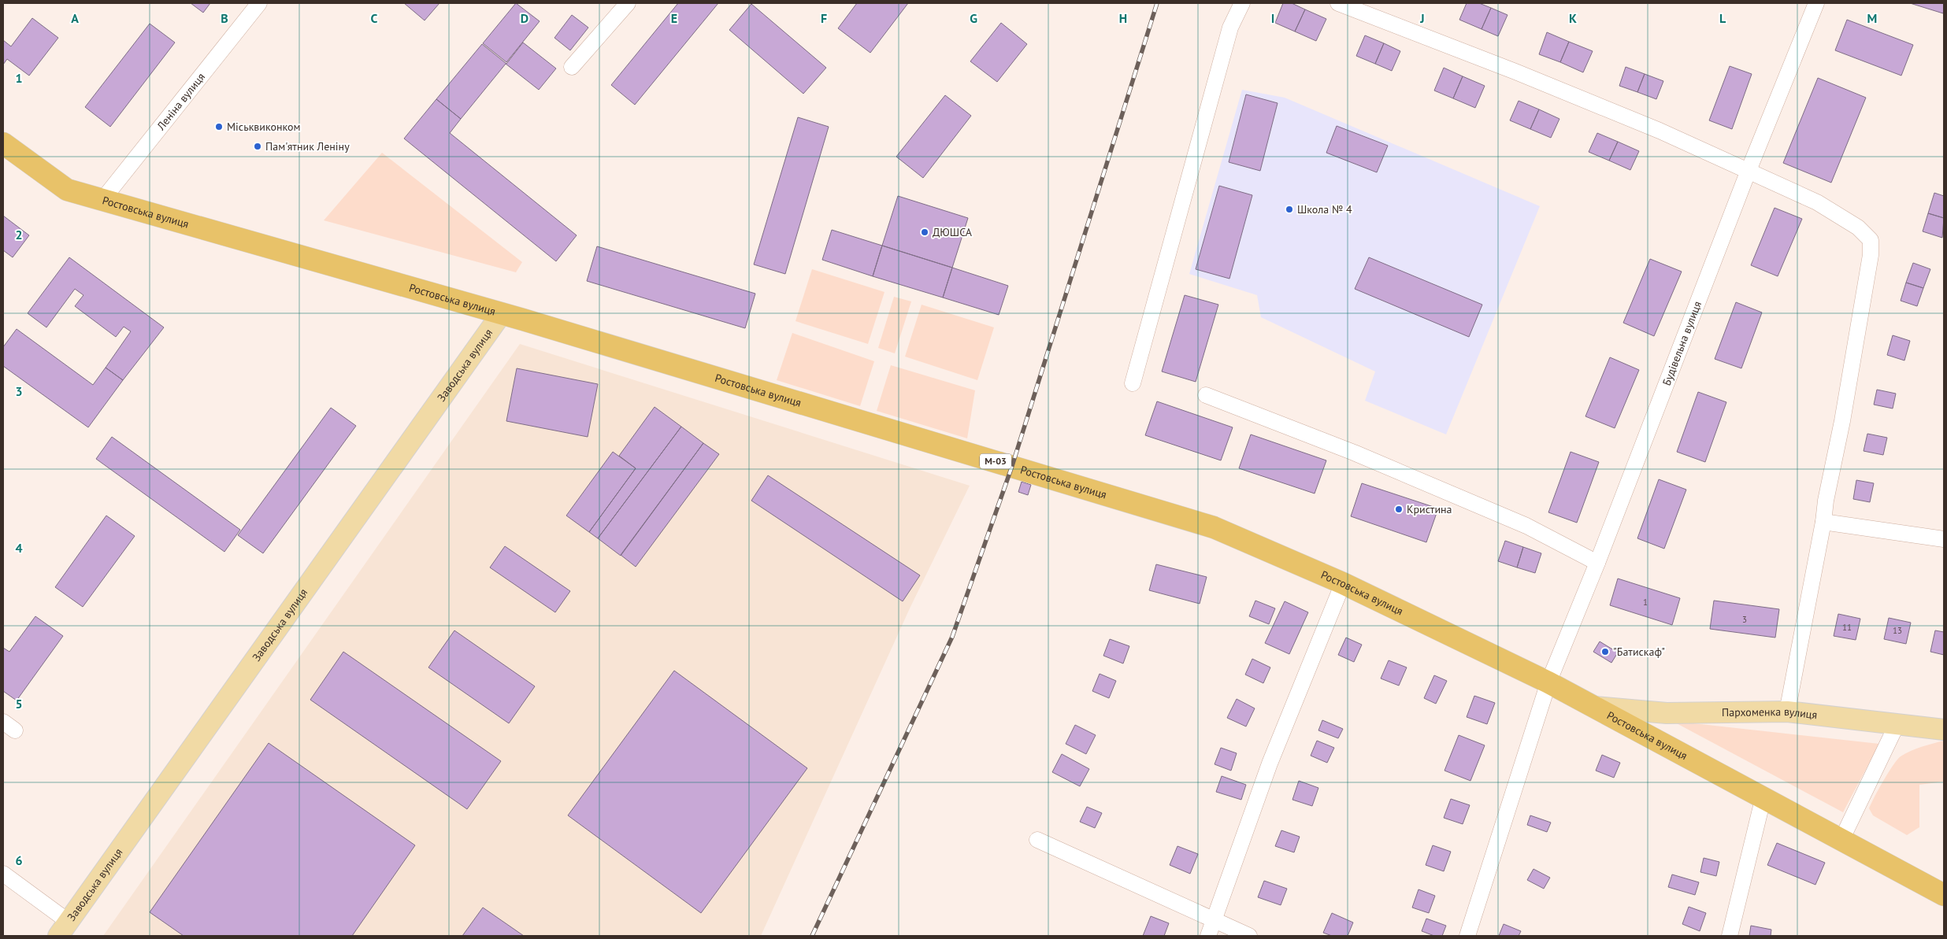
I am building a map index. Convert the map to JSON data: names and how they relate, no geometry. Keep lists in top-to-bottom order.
{
  "streets": {
    "highway": ["Ростовська вулиця", "М-03"],
    "main road": ["Заводська вулиця", "Пархоменка вулиця"],
    "street": ["Леніна вулиця", "Будівельна вулиця"]
  },
  "crossings": [
    ["Леніна вулиця", "Ростовська вулиця"],
    ["Ростовська вулиця", "Будівельна вулиця"],
    ["Ростовська вулиця", "Заводська вулиця"],
    ["Ростовська вулиця", "Пархоменка вулиця"]
  ],
  "places": [
    "Міськвиконком",
    "Пам'ятник Леніну",
    "Школа № 4",
    "ДЮШСА",
    "Кристина",
    "\"Батискаф\""
  ],
  "house_numbers": [
    "1",
    "3",
    "11",
    "13"
  ],
  "grid": {
    "columns": [
      "A",
      "B",
      "C",
      "D",
      "E",
      "F",
      "G",
      "H",
      "I",
      "J",
      "K",
      "L",
      "M"
    ],
    "rows": [
      "1",
      "2",
      "3",
      "4",
      "5",
      "6"
    ]
  }
}
